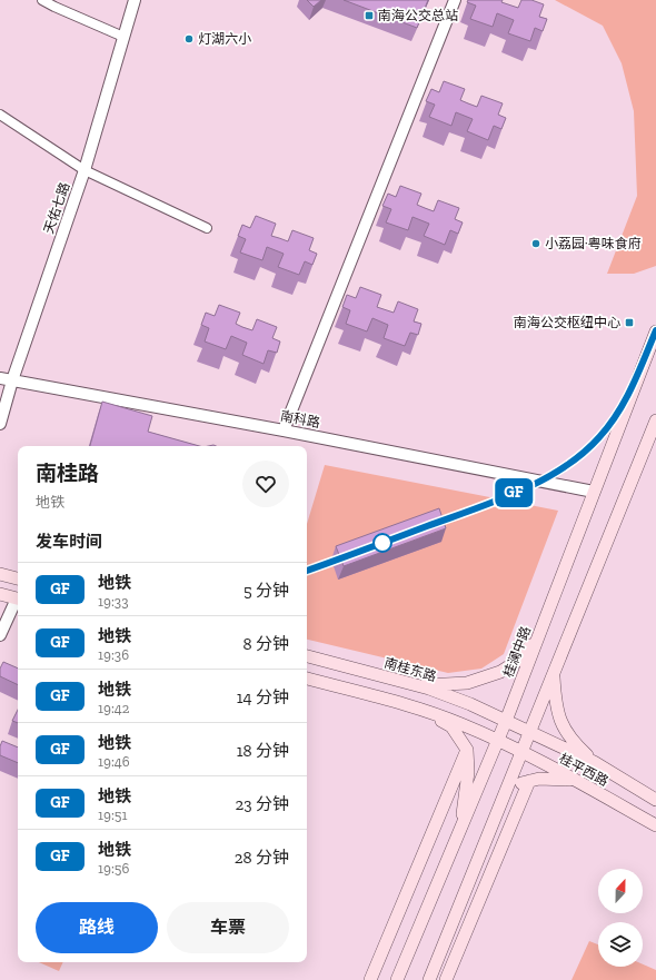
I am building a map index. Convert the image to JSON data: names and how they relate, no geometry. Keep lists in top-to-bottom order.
{
  "streets": {
    "main road": ["桂澜中路", "南桂东路", "桂平西路"],
    "street": ["天佑七路", "南科路"]
  },
  "crossings": [
    ["天佑七路", "南科路"],
    ["南科路", "桂澜中路"],
    ["桂澜中路", "南桂东路"],
    ["桂澜中路", "桂平西路"],
    ["南桂东路", "桂平西路"]
  ],
  "places": {
    "transit": ["南海公交总站", "南海公交枢纽中心"],
    "other": ["灯湖六小", "小荔园·粤味食府"]
  },
  "lines": ["metro line GF"],
  "north": "top",
  "page": {
    "on_map": "GF",
    "heading": [
      ["南桂路", "地铁"],
      "发车时间"
    ],
    "list": [
      {
        "mark": "GF",
        "name": "地铁",
        "note": "19:33",
        "value": "5 分钟"
      },
      {
        "mark": "GF",
        "name": "地铁",
        "note": "19:36",
        "value": "8 分钟"
      },
      {
        "mark": "GF",
        "name": "地铁",
        "note": "19:42",
        "value": "14 分钟"
      },
      {
        "mark": "GF",
        "name": "地铁",
        "note": "19:46",
        "value": "18 分钟"
      },
      {
        "mark": "GF",
        "name": "地铁",
        "note": "19:51",
        "value": "23 分钟"
      },
      {
        "mark": "GF",
        "name": "地铁",
        "note": "19:56",
        "value": "28 分钟"
      }
    ],
    "buttons": ["路线", "车票"]
  }
}
